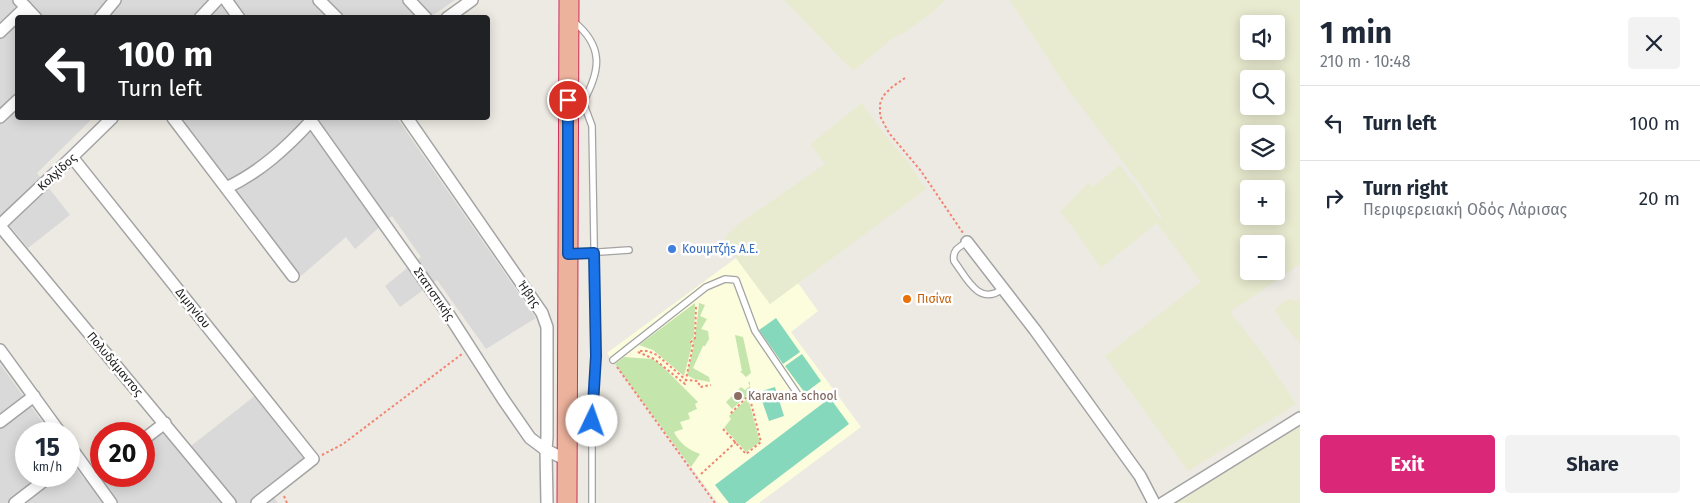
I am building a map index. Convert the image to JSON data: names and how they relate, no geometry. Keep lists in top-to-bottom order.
{
  "streets": {
    "street": [
      "Κολχίδος",
      "Στατιστικής",
      "Ήβης",
      "Διμηνίου",
      "Πολυδάμαντος"
    ]
  },
  "crossings": [
    ["Κολχίδος", "Διμηνίου"],
    ["Κολχίδος", "Πολυδάμαντος"],
    ["Στατιστικής", "Ήβης"]
  ],
  "places": ["Κουιμτζήs Α.Ε.", "Πισίνα", "Karavana school"],
  "page": {
    "heading": ["1 min", "210 m · 10:48"],
    "map_buttons": ["+", "−"],
    "turn": ["100 m", "Turn left"],
    "list": [
      {
        "name": "Turn left",
        "value": "100 m"
      },
      {
        "name": "Turn right",
        "note": "Περιφερειακή Οδός Λάρισας",
        "value": "20 m"
      }
    ],
    "speed": "15 km/h",
    "limit": "20",
    "buttons": ["Exit", "Share"]
  }
}
